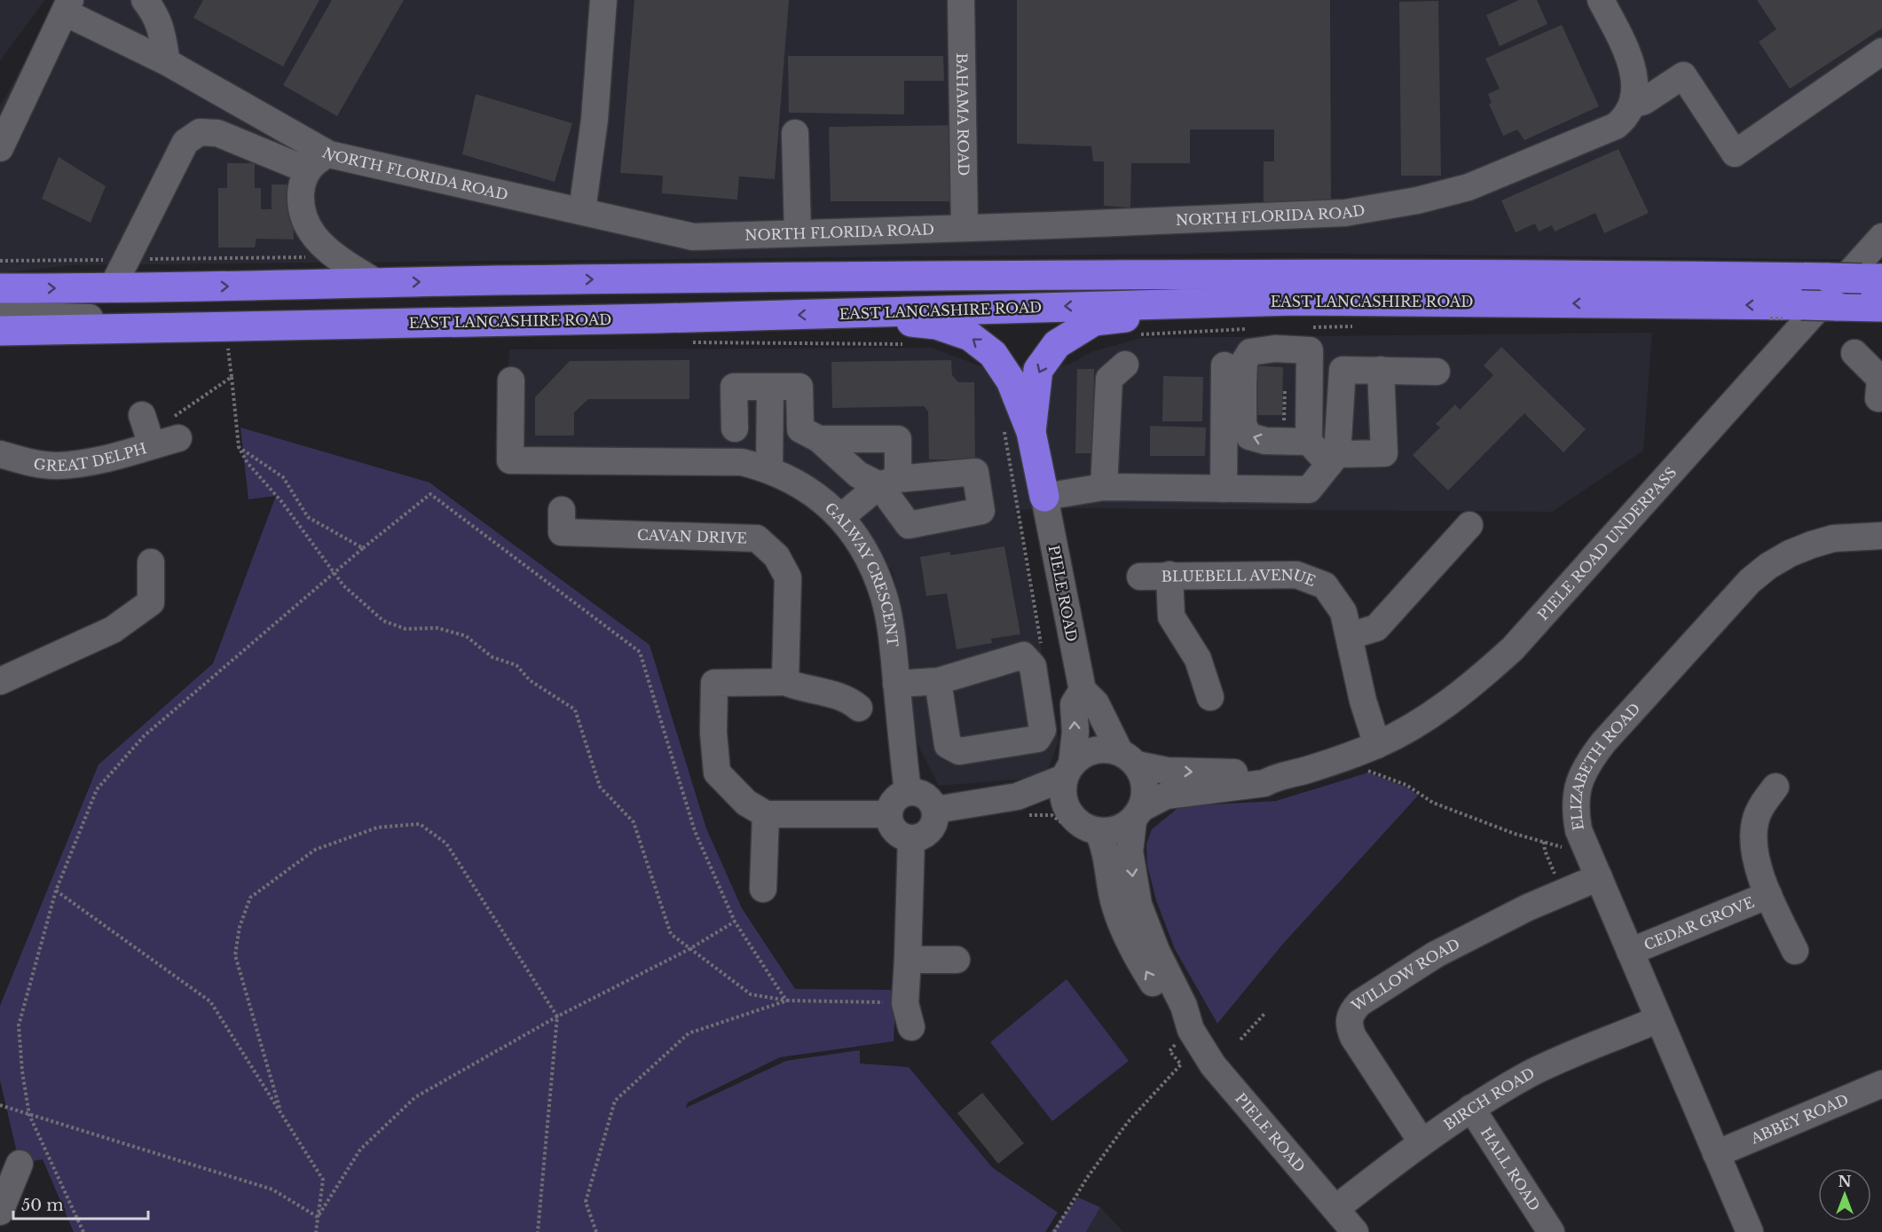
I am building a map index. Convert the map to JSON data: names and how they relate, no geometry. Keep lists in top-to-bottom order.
{
  "streets": {
    "highway": ["EAST LANCASHIRE ROAD"],
    "street": [
      "BAHAMA ROAD",
      "NORTH FLORIDA ROAD",
      "GREAT DELPH",
      "CAVAN DRIVE",
      "PIELE ROAD UNDERPASS",
      "GALWAY CRESCENT",
      "BLUEBELL AVENUE",
      "PIELE ROAD",
      "ELIZABETH ROAD",
      "CEDAR GROVE",
      "WILLOW ROAD",
      "BIRCH ROAD",
      "ABBEY ROAD",
      "HALL ROAD"
    ]
  },
  "crossings": [
    ["BAHAMA ROAD", "NORTH FLORIDA ROAD"],
    ["PIELE ROAD UNDERPASS", "BLUEBELL AVENUE"],
    ["PIELE ROAD UNDERPASS", "PIELE ROAD"],
    ["PIELE ROAD", "BIRCH ROAD"],
    ["ELIZABETH ROAD", "CEDAR GROVE"],
    ["ELIZABETH ROAD", "WILLOW ROAD"],
    ["ELIZABETH ROAD", "BIRCH ROAD"],
    ["ELIZABETH ROAD", "ABBEY ROAD"],
    ["WILLOW ROAD", "BIRCH ROAD"],
    ["BIRCH ROAD", "HALL ROAD"]
  ],
  "scale_bar": "50 m",
  "north": "top"
}
